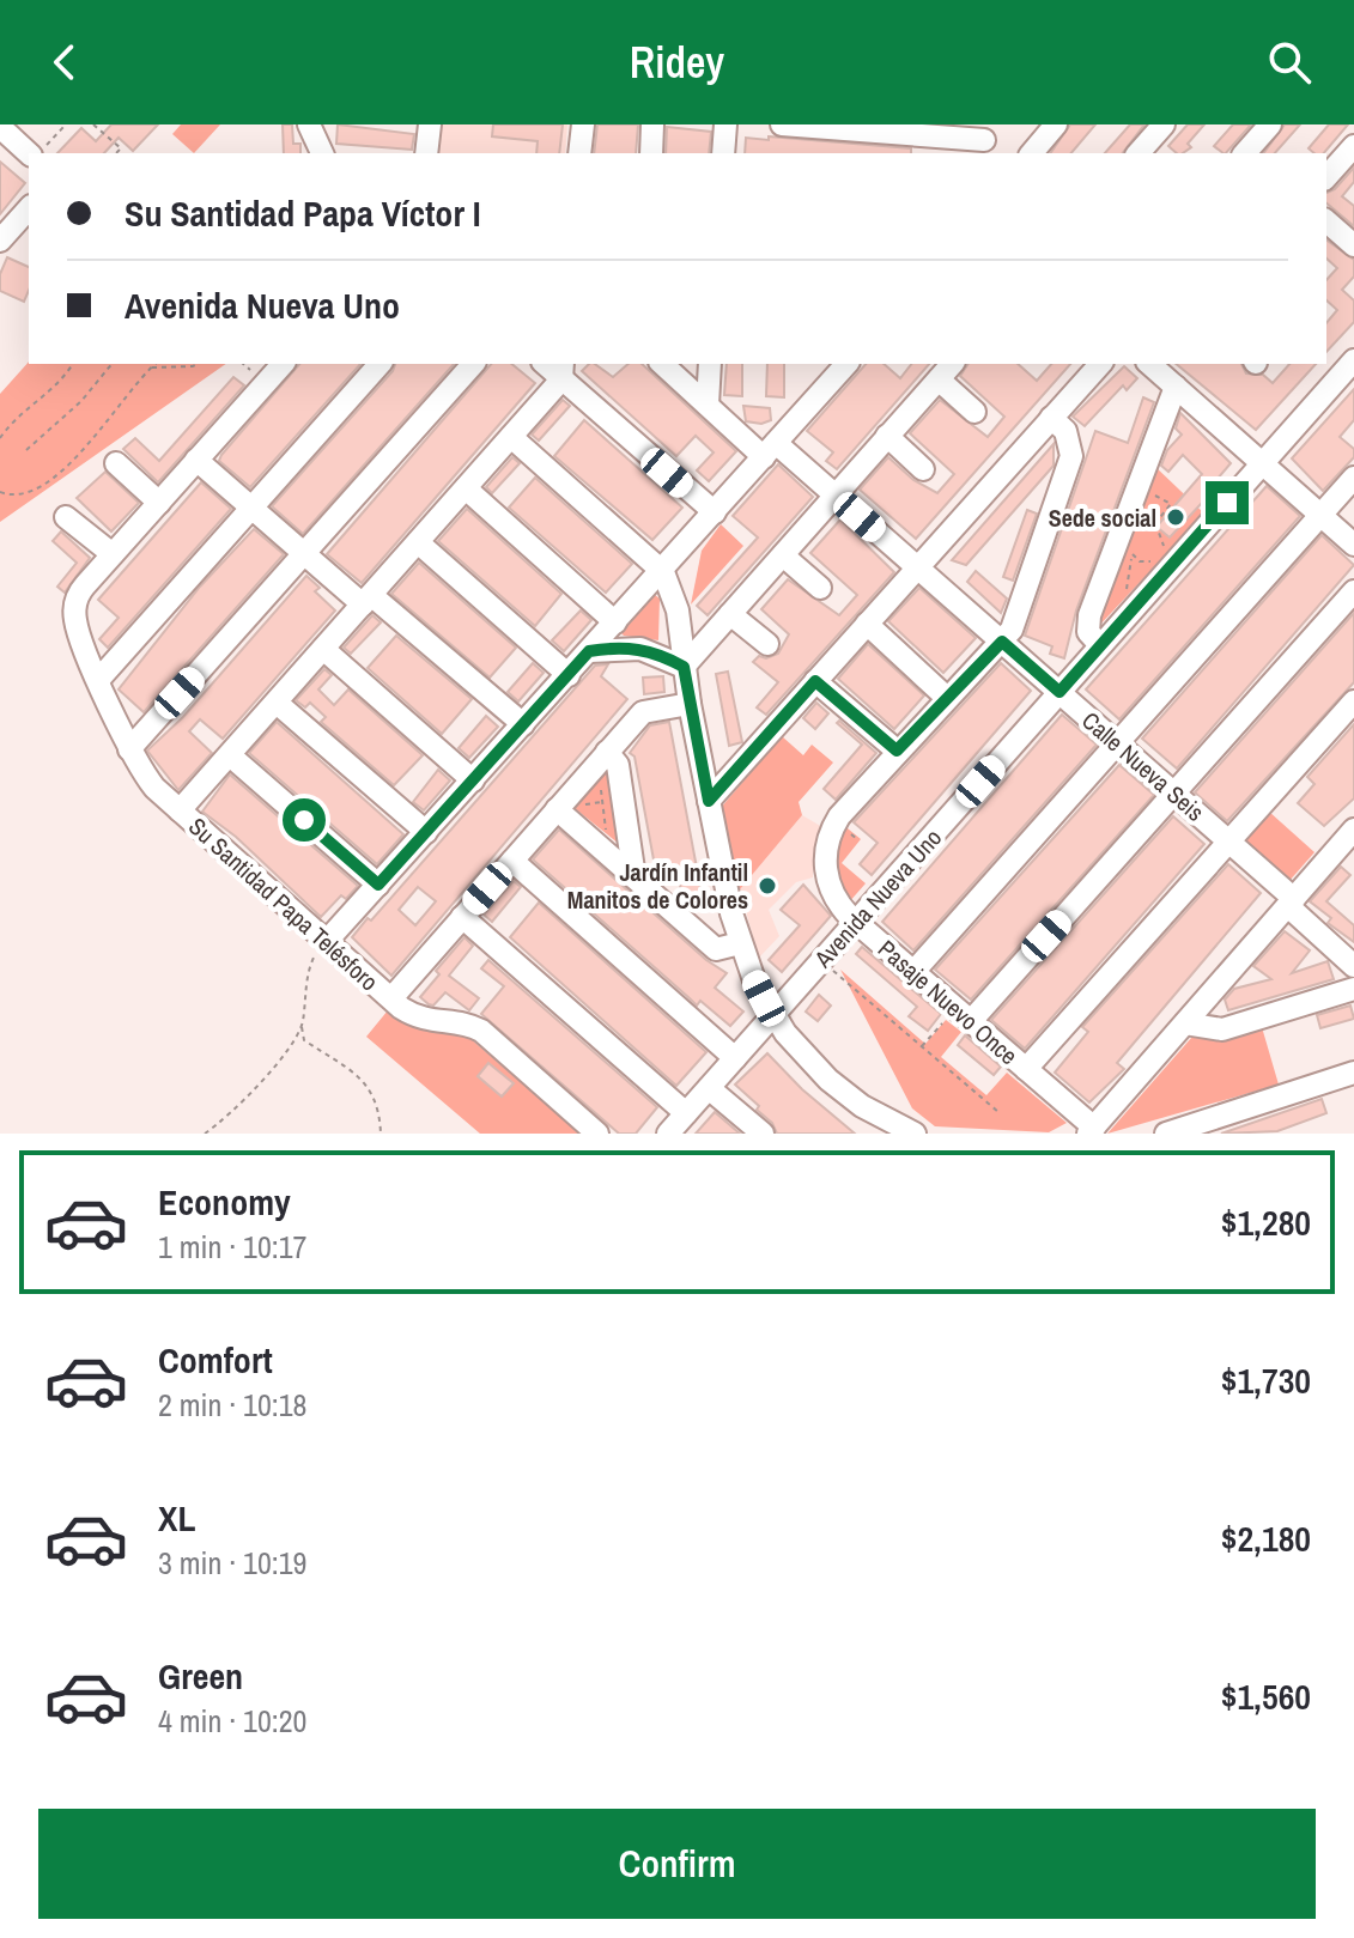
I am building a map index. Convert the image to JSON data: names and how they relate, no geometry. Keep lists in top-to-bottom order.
{
  "streets": {
    "street": [
      "Calle Nueva Seis",
      "Avenida Nueva Uno",
      "Su Santidad Papa Telésforo",
      "Pasaje Nuevo Once"
    ]
  },
  "crossings": [
    ["Calle Nueva Seis", "Avenida Nueva Uno"],
    ["Calle Nueva Seis", "Pasaje Nuevo Once"],
    ["Avenida Nueva Uno", "Pasaje Nuevo Once"]
  ],
  "places": ["Sede social", "Jardín Infantil Manitos de Colores"],
  "page": {
    "header": "Ridey",
    "banner": ["Su Santidad Papa Víctor I", "Avenida Nueva Uno"],
    "list": [
      {
        "name": "Economy",
        "note": "1 min · 10:17",
        "value": "$1,280"
      },
      {
        "name": "Comfort",
        "note": "2 min · 10:18",
        "value": "$1,730"
      },
      {
        "name": "XL",
        "note": "3 min · 10:19",
        "value": "$2,180"
      },
      {
        "name": "Green",
        "note": "4 min · 10:20",
        "value": "$1,560"
      }
    ],
    "buttons": "Confirm"
  }
}
